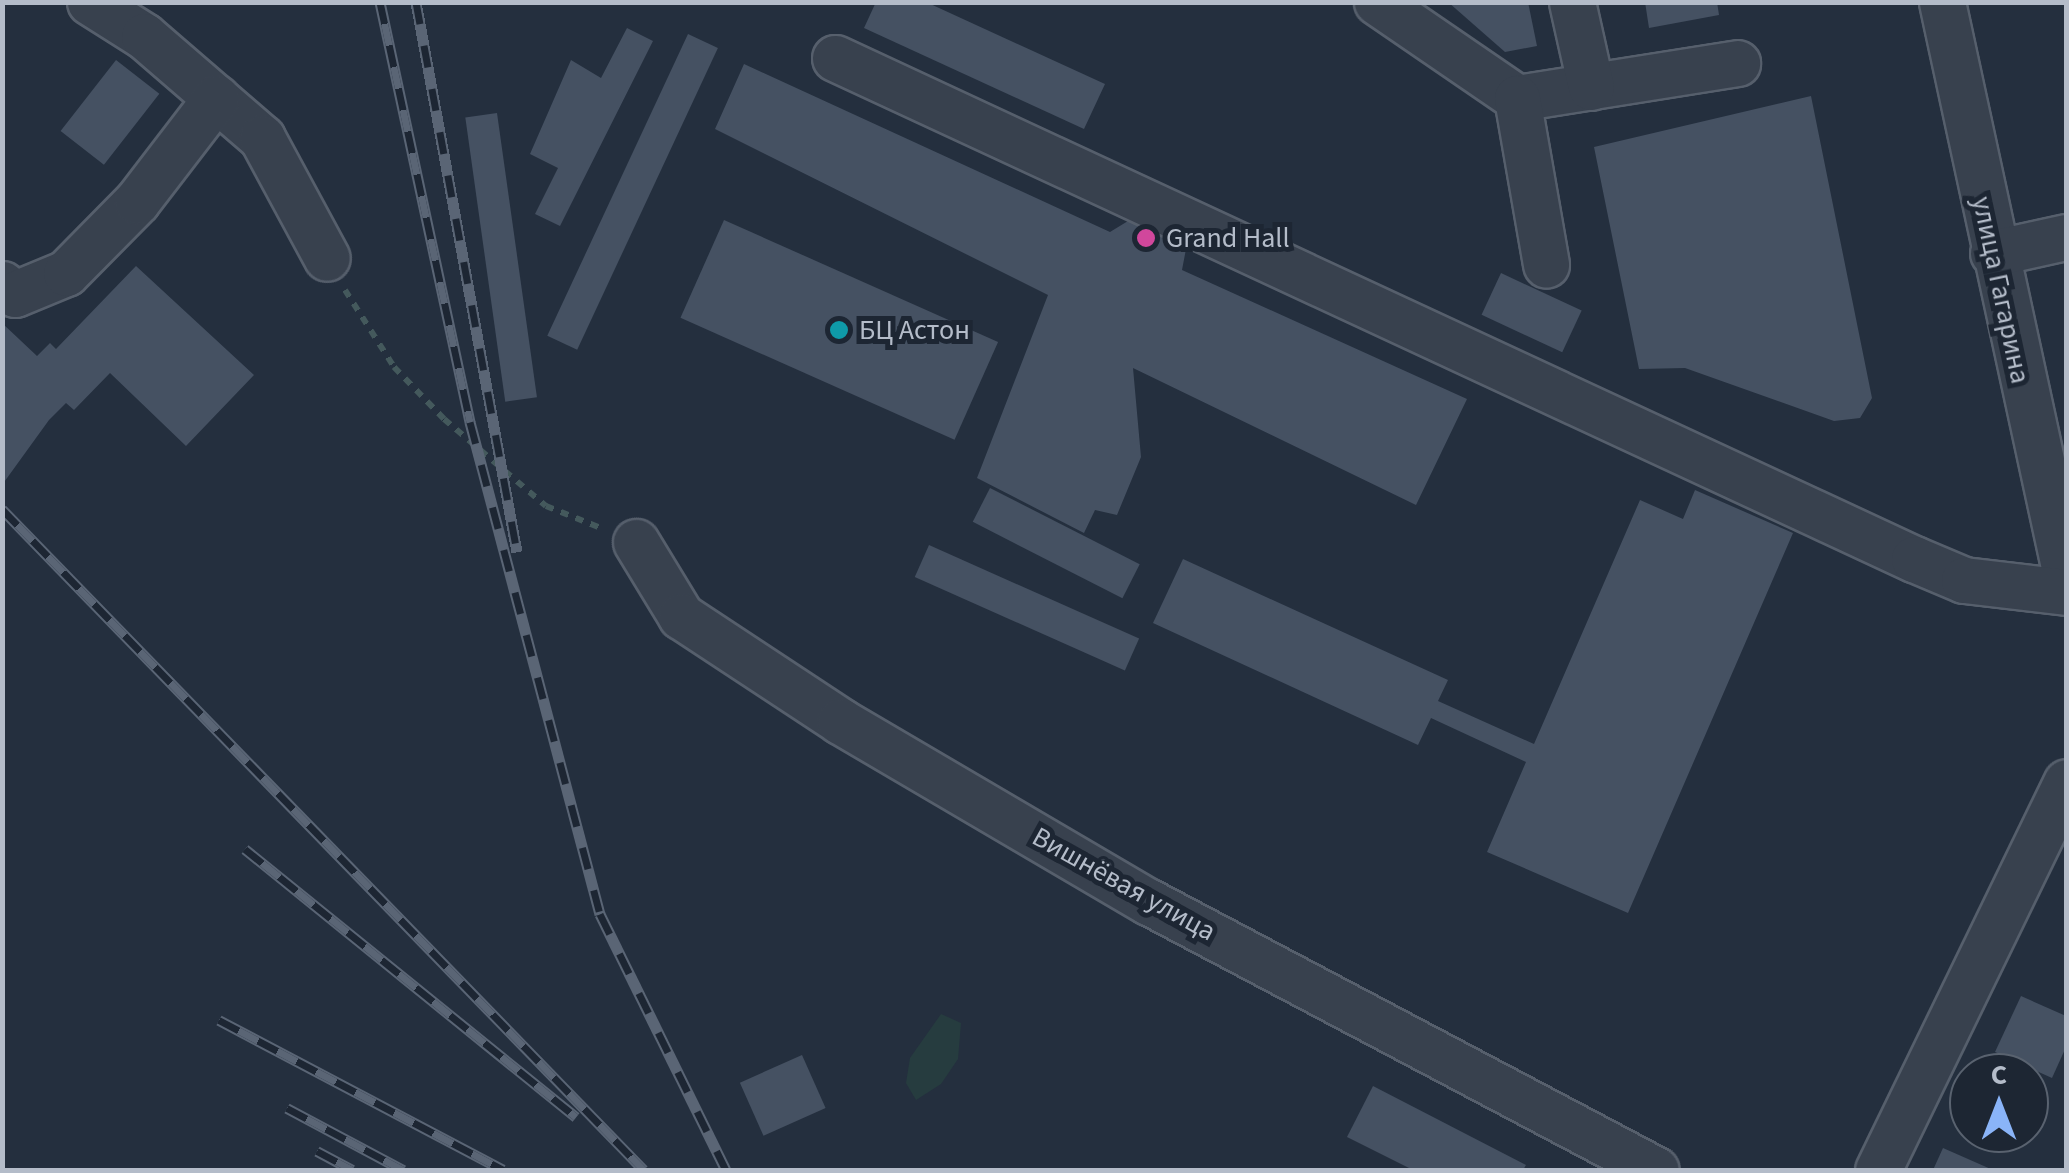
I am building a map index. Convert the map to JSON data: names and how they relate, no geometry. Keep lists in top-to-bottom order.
{
  "streets": {
    "street": ["улица Гагарина", "Вишнёвая улица"]
  },
  "places": ["Grand Hall", "БЦ Астон"],
  "north": "top"
}
